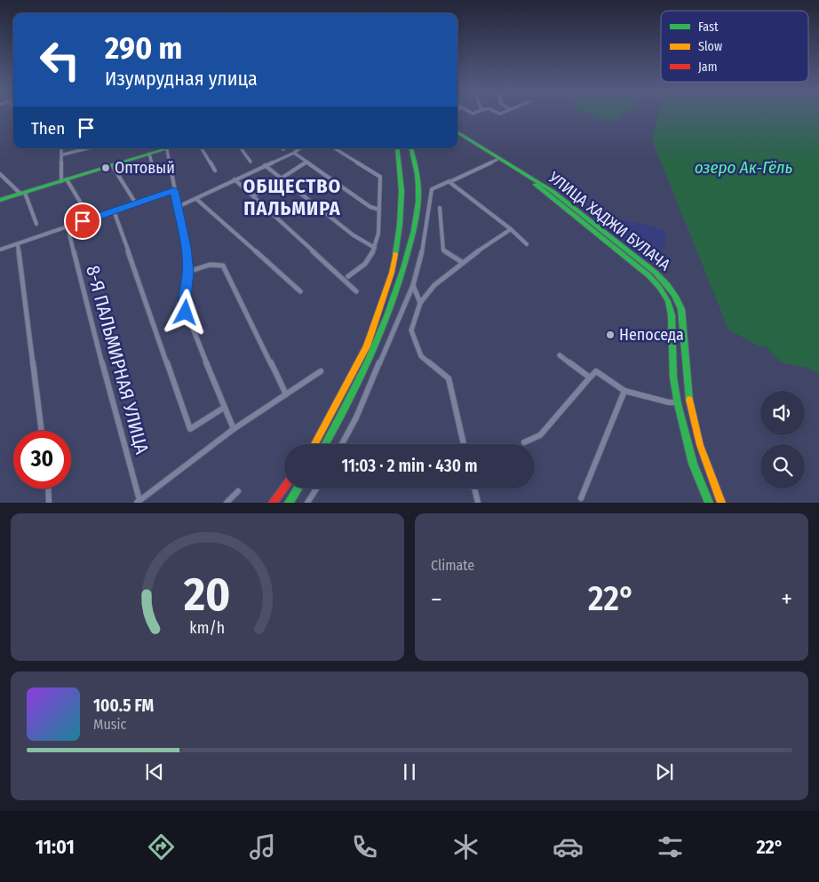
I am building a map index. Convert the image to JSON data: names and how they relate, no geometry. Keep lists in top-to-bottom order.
{
  "streets": {
    "main road": ["УЛИЦА ХАДЖИ БУЛАЧА"],
    "street": ["8-Я ПАЛЬМИРНАЯ УЛИЦА"]
  },
  "districts": ["ОБЩЕСТВО ПАЛЬМИРА"],
  "water": ["озеро Ак-Гёль"],
  "places": ["Оптовый", "Непоседа"],
  "legend": ["Fast", "Slow", "Jam"],
  "page": {
    "turn": ["290 m", "Изумрудная улица"],
    "then": "Then",
    "limit": "30",
    "trip": "11:03 · 2 min · 430 m",
    "tile": "Climate",
    "heat": ["−", "22°", "+"],
    "song": ["100.5 FM", "Music"],
    "tabs": ["11:01", "22°"],
    "gauge": ["20", "km/h"]
  }
}
